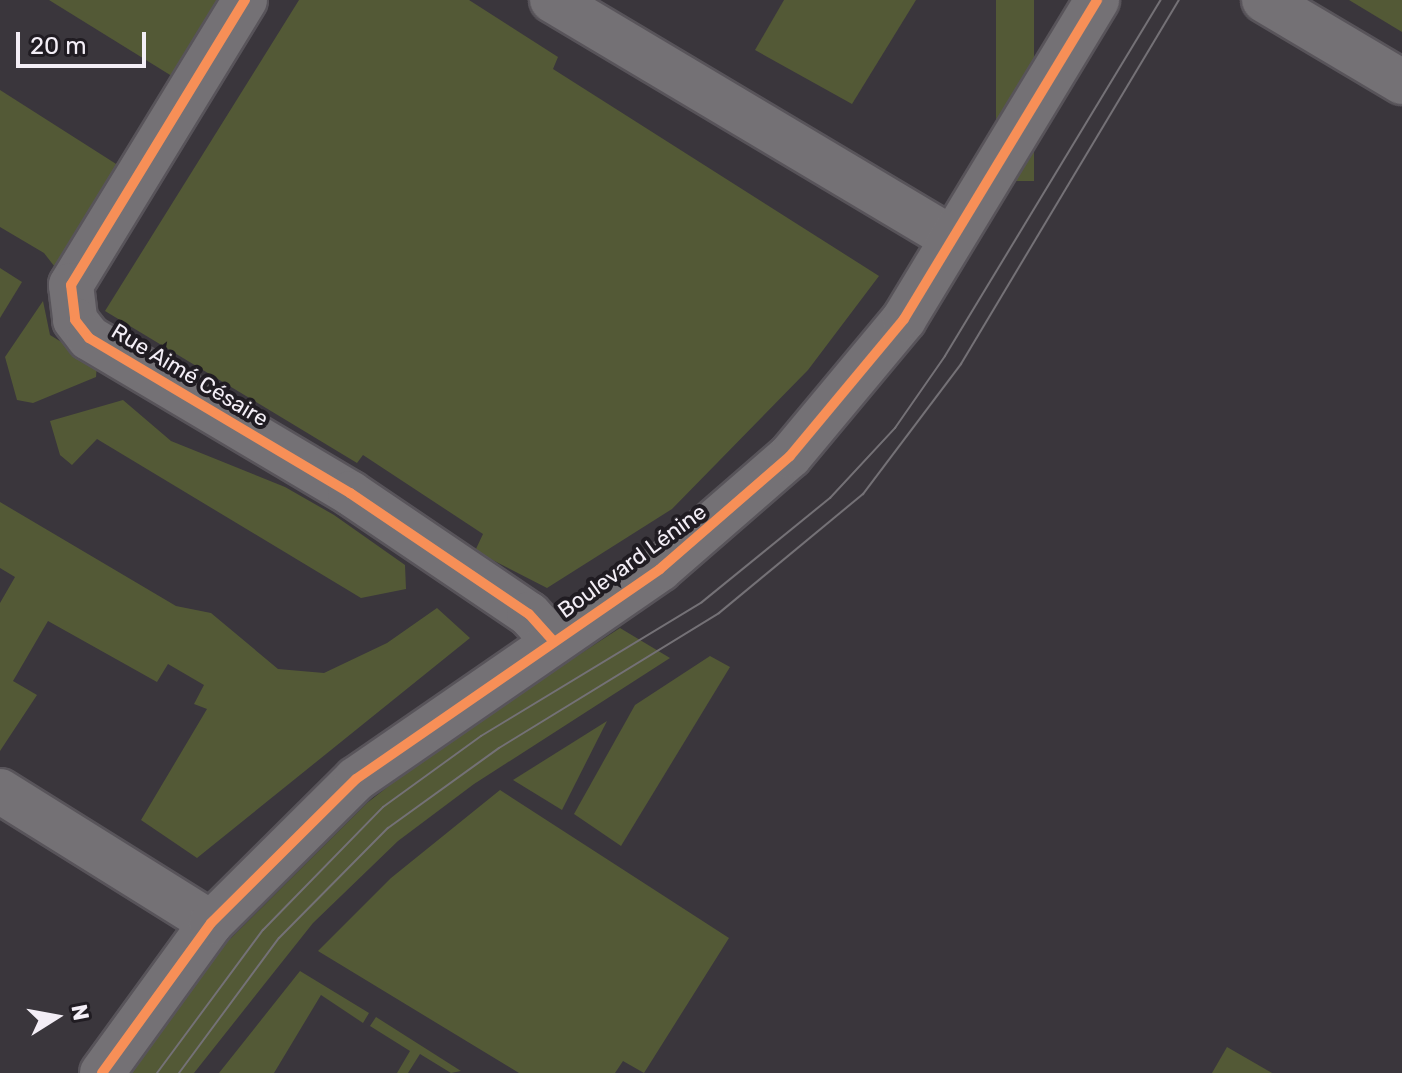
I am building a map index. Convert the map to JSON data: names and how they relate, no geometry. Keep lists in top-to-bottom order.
{
  "streets": {
    "street": ["Rue Aimé Césaire", "Boulevard Lénine"]
  },
  "crossings": [
    ["Rue Aimé Césaire", "Boulevard Lénine"]
  ],
  "scale_bar": "20 m",
  "north": "right"
}
